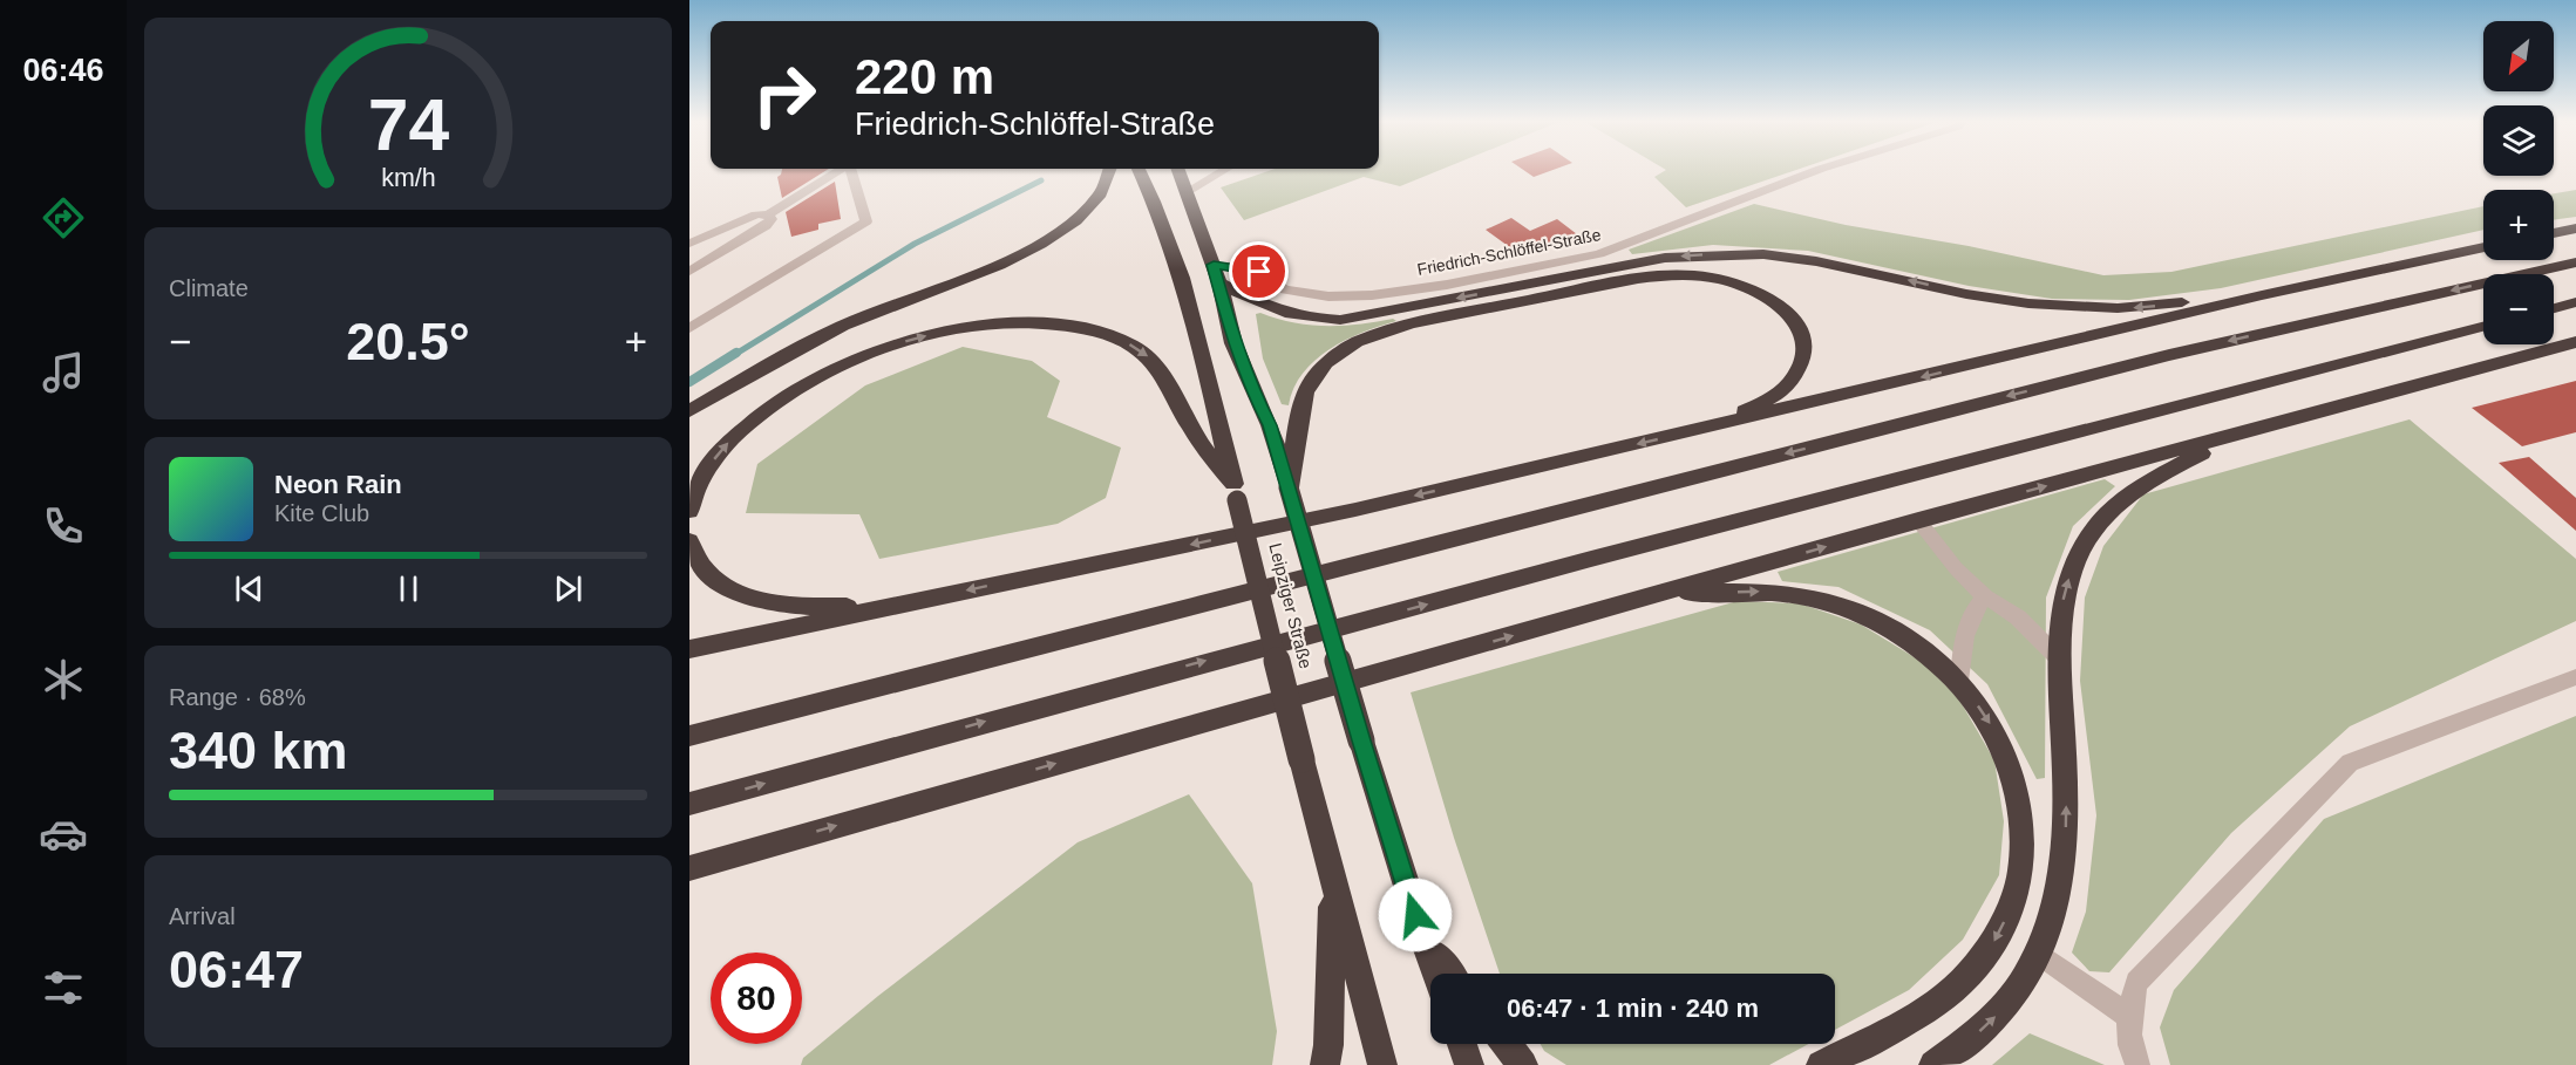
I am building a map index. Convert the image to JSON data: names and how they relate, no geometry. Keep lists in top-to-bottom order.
{
  "streets": {
    "highway": ["Leipziger Straße"],
    "street": ["Friedrich-Schlöffel-Straße"]
  },
  "crossings": [
    ["Friedrich-Schlöffel-Straße", "Leipziger Straße"]
  ],
  "north": "bottom left",
  "page": {
    "tabs": "06:46",
    "map_buttons": ["+", "−"],
    "turn": ["220 m", "Friedrich-Schlöffel-Straße"],
    "tile": [
      "Climate",
      ["Range · 68%", "340 km"],
      ["Arrival", "06:47"]
    ],
    "heat": ["−", "20.5°", "+"],
    "song": ["Neon Rain", "Kite Club"],
    "limit": "80",
    "trip": "06:47 · 1 min · 240 m",
    "gauge": ["74", "km/h"]
  }
}
